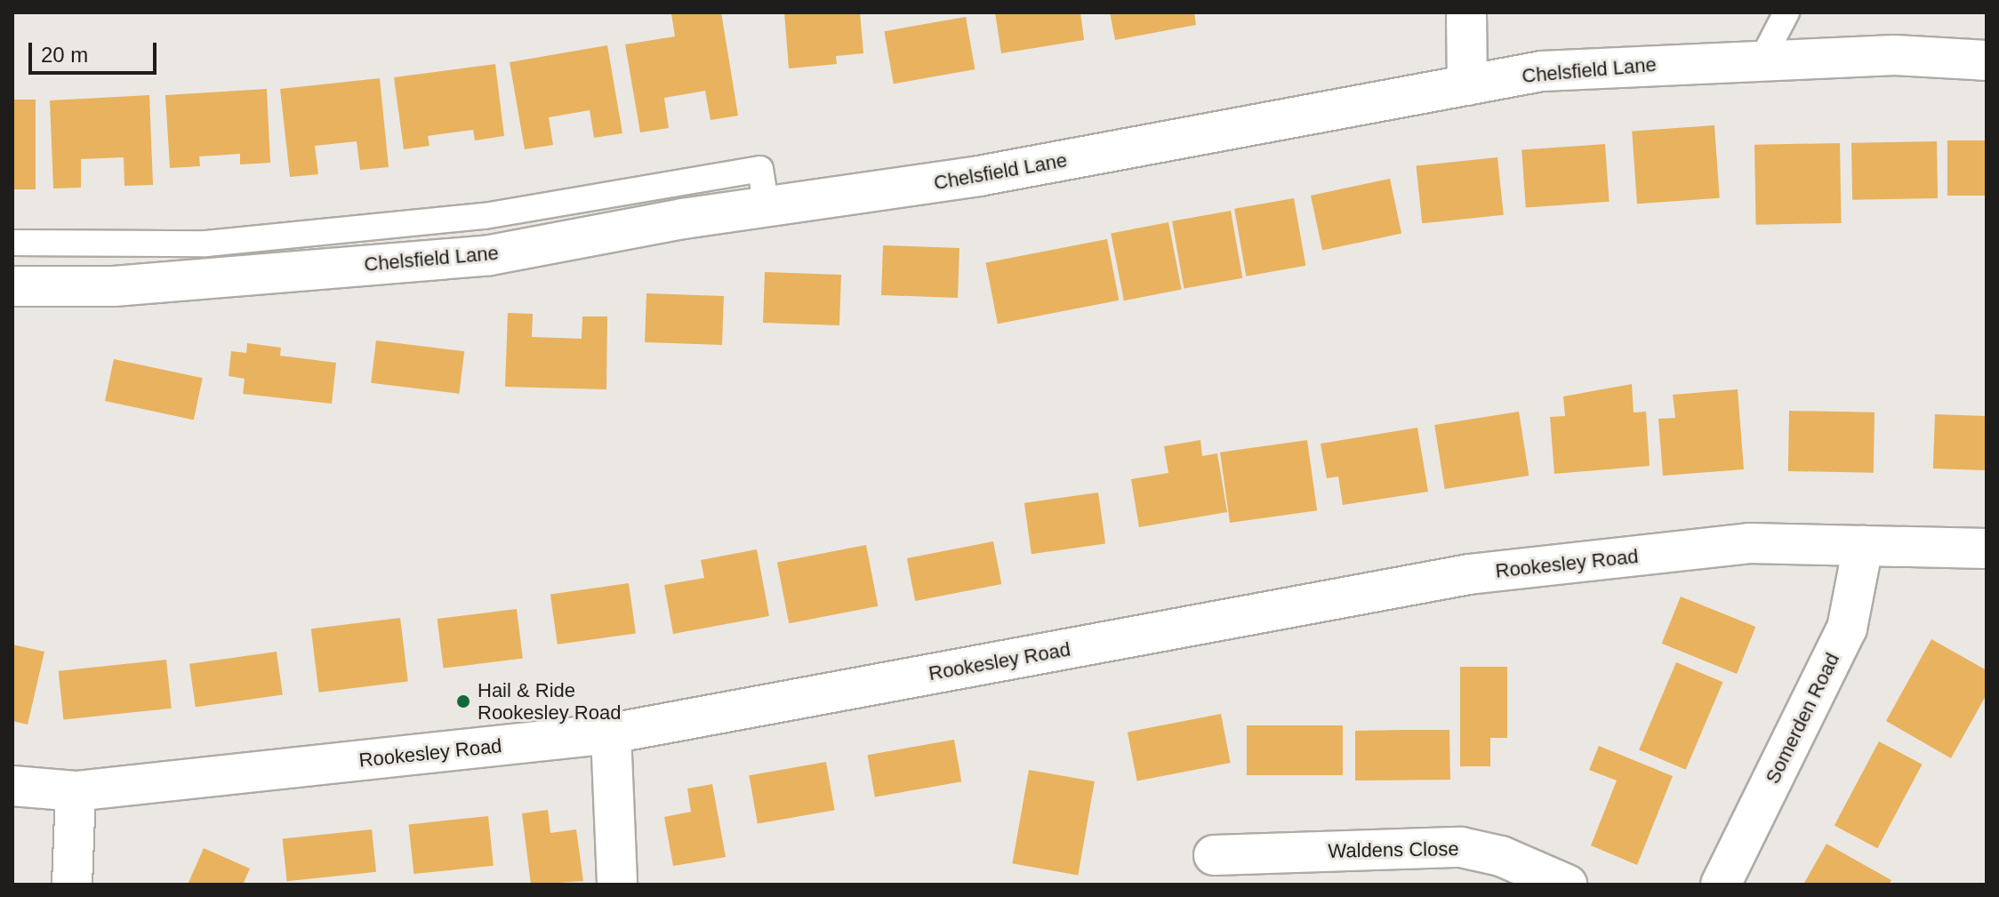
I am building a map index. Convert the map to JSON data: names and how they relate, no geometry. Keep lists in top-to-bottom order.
{
  "streets": {
    "street": [
      "Chelsfield Lane",
      "Rookesley Road",
      "Somerden Road",
      "Waldens Close"
    ]
  },
  "crossings": [
    ["Rookesley Road", "Somerden Road"]
  ],
  "places": ["Hail & Ride Rookesley Road"],
  "scale_bar": "20 m"
}
